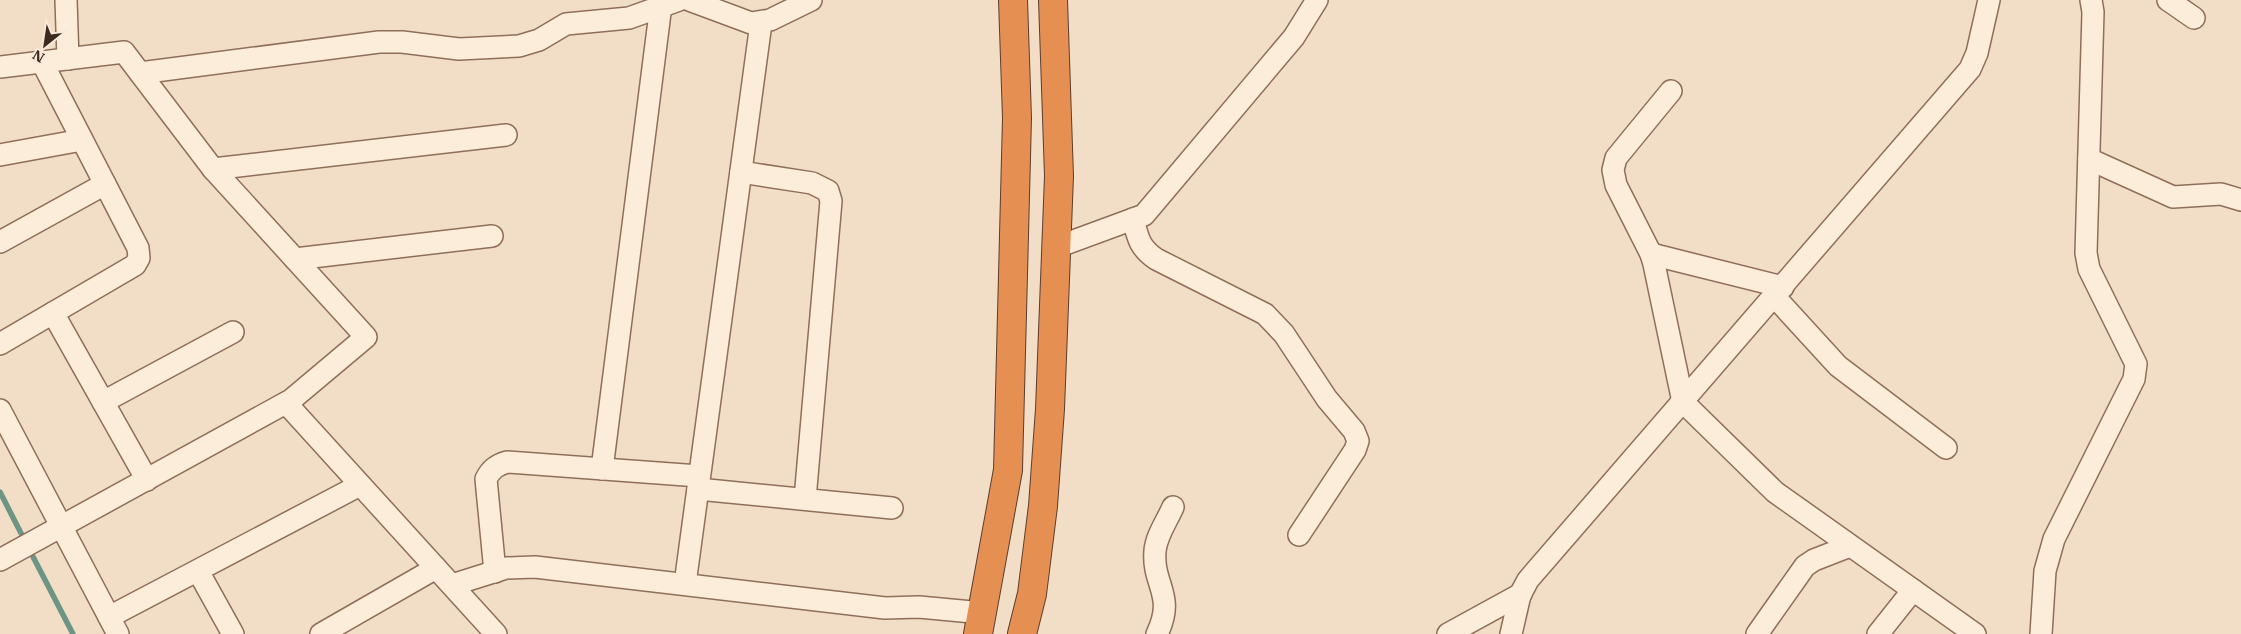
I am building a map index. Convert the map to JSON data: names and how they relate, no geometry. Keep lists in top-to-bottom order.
{
  "north": "bottom left"
}
